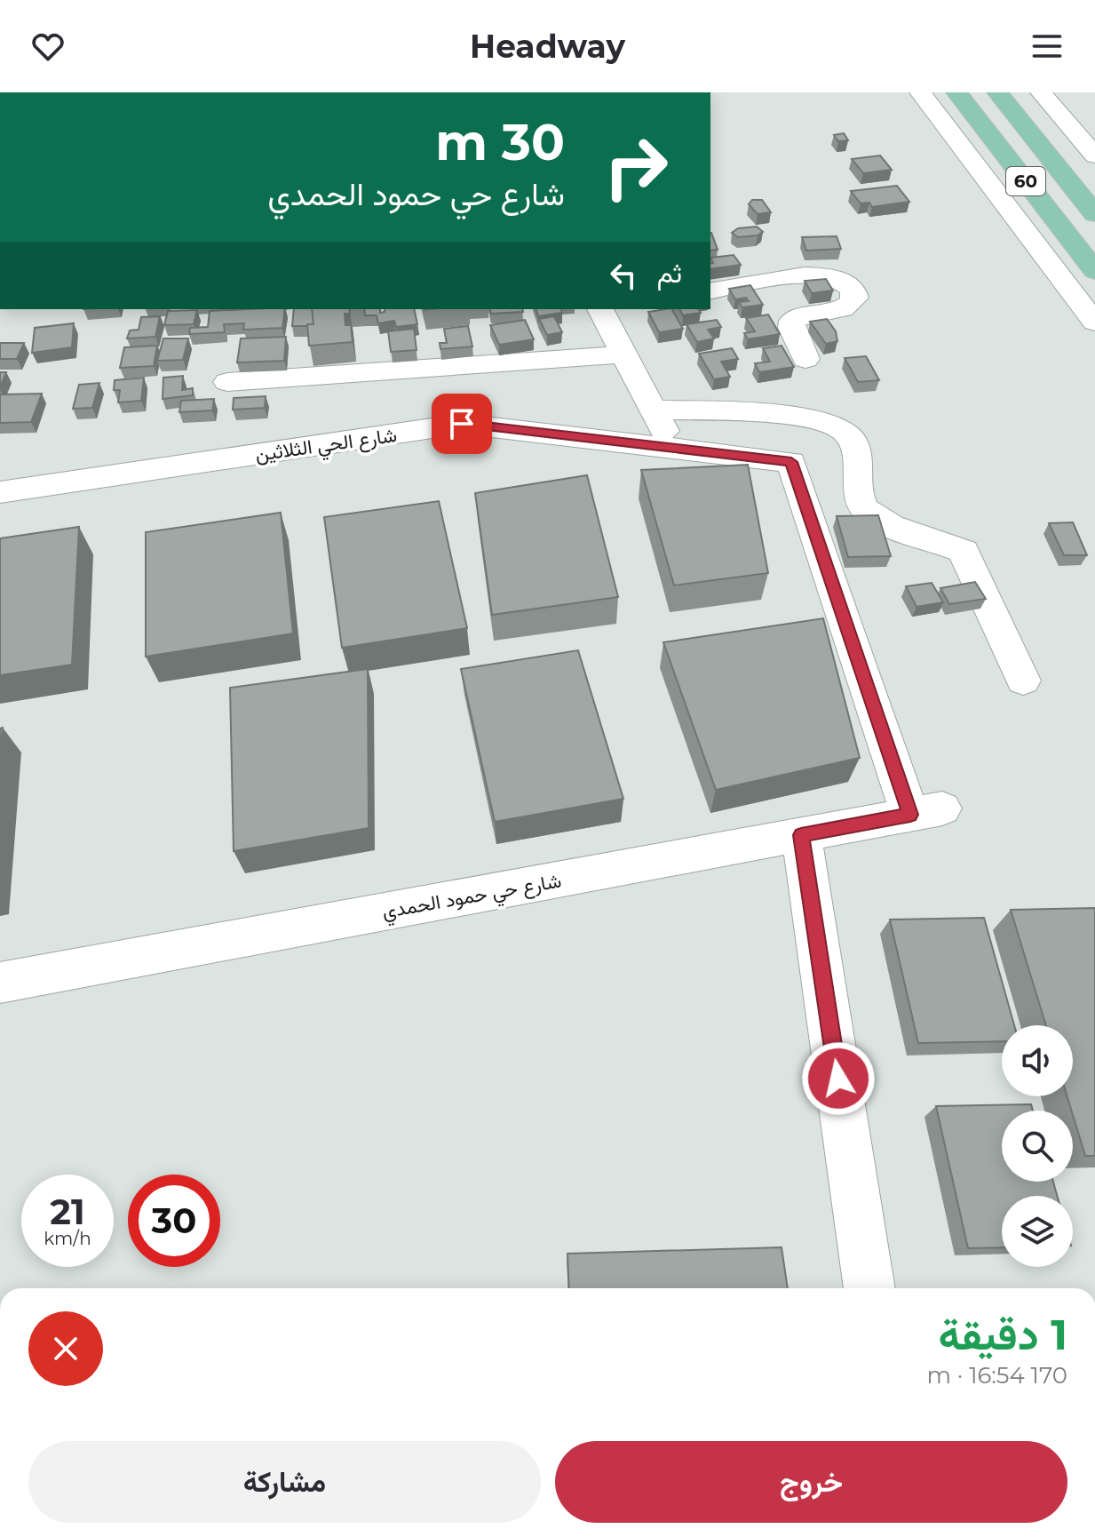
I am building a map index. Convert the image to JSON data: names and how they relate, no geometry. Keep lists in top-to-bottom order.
{
  "streets": {
    "main road": ["60"],
    "street": ["شارع الحي الثلاثين", "شارع حي حمود الحمدي"]
  },
  "crossings": [
    ["شارع الحي الثلاثين", "شارع حي حمود الحمدي"]
  ],
  "page": {
    "header": "Headway",
    "turn": ["30 m", "شارع حي حمود الحمدي"],
    "then": "ثم",
    "speed": "21 km/h",
    "limit": "30",
    "heading": ["1 دقيقة", "170 m · 16:54"],
    "buttons": ["خروج", "مشاركة"]
  }
}
